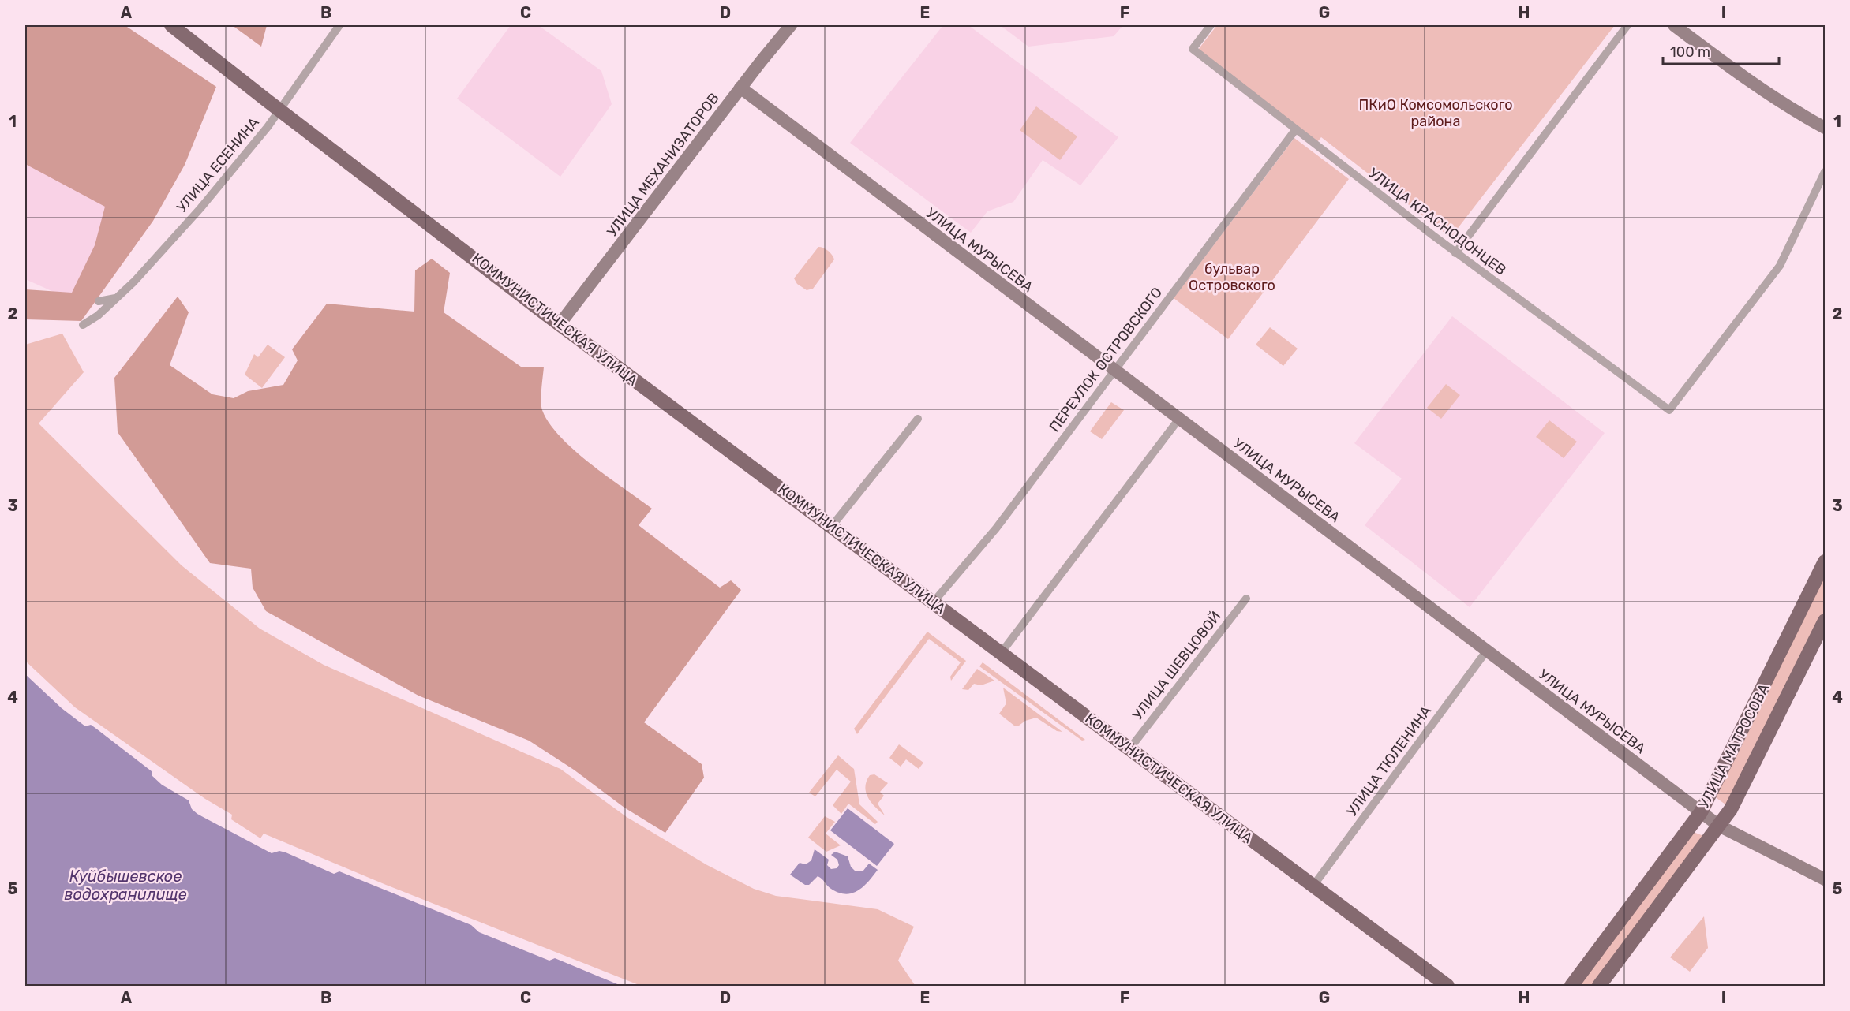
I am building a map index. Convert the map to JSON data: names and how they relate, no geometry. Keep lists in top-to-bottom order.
{
  "streets": {
    "main road": ["КОММУНИСТИЧЕСКАЯ УЛИЦА", "УЛИЦА МАТРОСОВА"],
    "street": [
      "УЛИЦА ЕСЕНИНА",
      "УЛИЦА МЕХАНИЗАТОРОВ",
      "УЛИЦА КРАСНОДОНЦЕВ",
      "УЛИЦА МУРЫСЕВА",
      "ПЕРЕУЛОК ОСТРОВСКОГО",
      "УЛИЦА ШЕВЦОВОЙ",
      "УЛИЦА ТЮЛЕНИНА"
    ]
  },
  "crossings": [
    ["УЛИЦА ЕСЕНИНА", "КОММУНИСТИЧЕСКАЯ УЛИЦА"],
    ["УЛИЦА МЕХАНИЗАТОРОВ", "УЛИЦА МУРЫСЕВА"],
    ["УЛИЦА МЕХАНИЗАТОРОВ", "КОММУНИСТИЧЕСКАЯ УЛИЦА"],
    ["УЛИЦА КРАСНОДОНЦЕВ", "ПЕРЕУЛОК ОСТРОВСКОГО"],
    ["УЛИЦА МУРЫСЕВА", "ПЕРЕУЛОК ОСТРОВСКОГО"],
    ["УЛИЦА МУРЫСЕВА", "УЛИЦА МАТРОСОВА"],
    ["УЛИЦА МУРЫСЕВА", "УЛИЦА ТЮЛЕНИНА"],
    ["КОММУНИСТИЧЕСКАЯ УЛИЦА", "ПЕРЕУЛОК ОСТРОВСКОГО"],
    ["КОММУНИСТИЧЕСКАЯ УЛИЦА", "УЛИЦА ШЕВЦОВОЙ"],
    ["КОММУНИСТИЧЕСКАЯ УЛИЦА", "УЛИЦА ТЮЛЕНИНА"]
  ],
  "water": ["Куйбышевское водохранилище"],
  "parks": ["ПКиО Комсомольского района", "бульвар Островского"],
  "scale_bar": "100 m",
  "grid": {
    "columns": [
      "A",
      "B",
      "C",
      "D",
      "E",
      "F",
      "G",
      "H",
      "I"
    ],
    "rows": [
      "1",
      "2",
      "3",
      "4",
      "5"
    ]
  }
}
